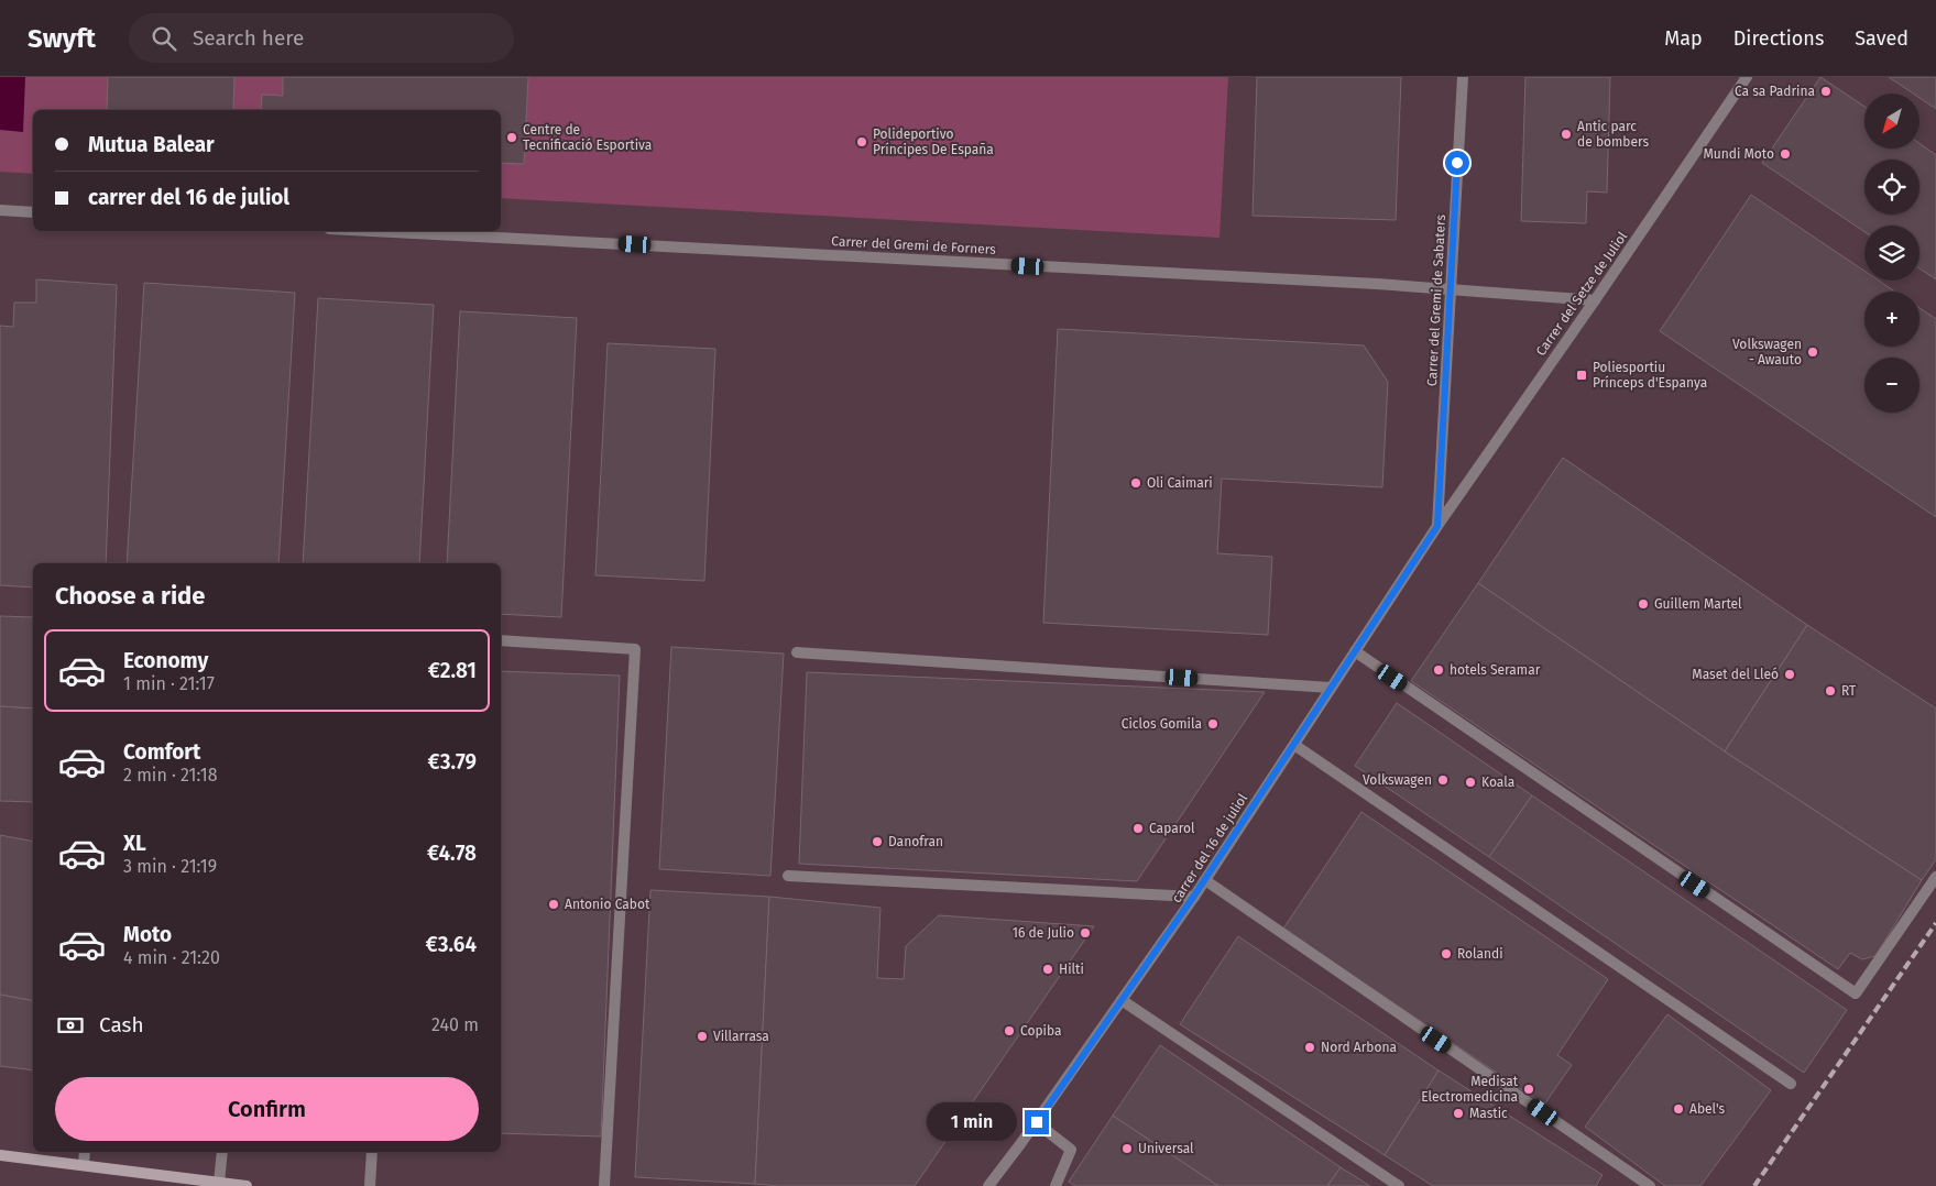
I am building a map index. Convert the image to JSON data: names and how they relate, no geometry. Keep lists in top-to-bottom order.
{
  "streets": {
    "street": [
      "Carrer del Gremi de Forners",
      "Carrer del Setze de Juliol",
      "Carrer del Gremi de Sabaters",
      "carrer del 16 de juliol"
    ]
  },
  "crossings": [
    ["Carrer del Gremi de Forners", "Carrer del Setze de Juliol"],
    ["Carrer del Gremi de Forners", "Carrer del Gremi de Sabaters"],
    ["Carrer del Setze de Juliol", "Carrer del Gremi de Sabaters"],
    ["Carrer del Setze de Juliol", "carrer del 16 de juliol"],
    ["Carrer del Gremi de Sabaters", "carrer del 16 de juliol"]
  ],
  "places": {
    "other": [
      "Ca sa Padrina",
      "Antic parc de bombers",
      "Centre de Tecnificació Esportiva",
      "Polideportivo Príncipes De España",
      "Mundi Moto",
      "Volkswagen - Awauto",
      "Oli Caimari",
      "Guillem Martel",
      "hotels Seramar",
      "Maset del Lleó",
      "RT",
      "Ciclos Gomila",
      "Volkswagen",
      "Koala",
      "Caparol",
      "Danofran",
      "Antonio Cabot",
      "16 de Julio",
      "Rolandi",
      "Hilti",
      "Copiba",
      "Villarrasa",
      "Nord Arbona",
      "Medisat Electromedicina",
      "Abel's",
      "Mastic",
      "Universal"
    ],
    "transit": ["Poliesportiu Prínceps d'Espanya"]
  },
  "north": "bottom left",
  "page": {
    "header": "Swyft",
    "search": "Search here",
    "nav": ["Map", "Directions", "Saved"],
    "map_buttons": ["+", "−"],
    "banner": ["Mutua Balear", "carrer del 16 de juliol"],
    "heading": "Choose a ride",
    "list": [
      {
        "name": "Economy",
        "note": "1 min · 21:17",
        "value": "€2.81"
      },
      {
        "name": "Comfort",
        "note": "2 min · 21:18",
        "value": "€3.79"
      },
      {
        "name": "XL",
        "note": "3 min · 21:19",
        "value": "€4.78"
      },
      {
        "name": "Moto",
        "note": "4 min · 21:20",
        "value": "€3.64"
      }
    ],
    "pay": ["Cash", "240 m"],
    "buttons": "Confirm",
    "bubble": "1 min"
  }
}
